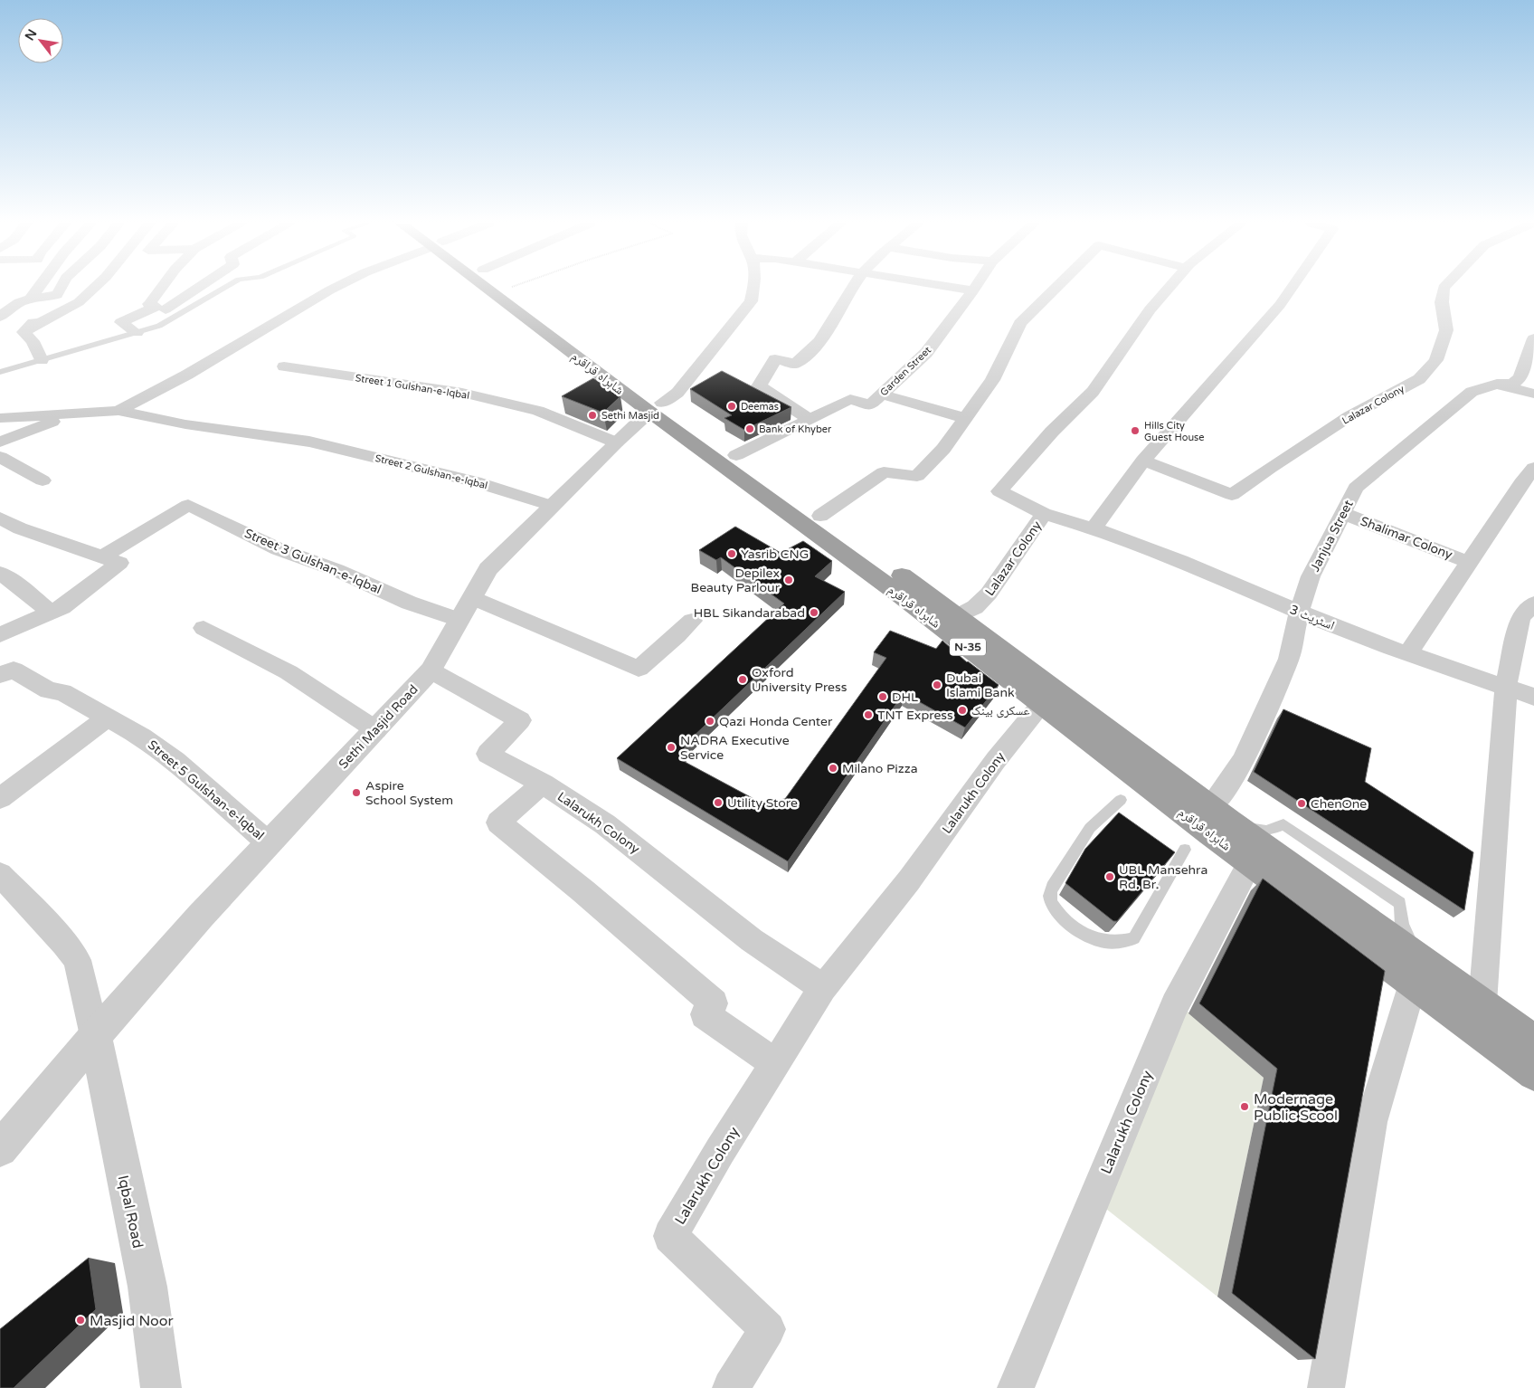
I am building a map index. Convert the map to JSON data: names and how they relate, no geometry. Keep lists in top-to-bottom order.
{
  "streets": {
    "highway": ["شاہراہ قراقرم", "N-35"],
    "street": [
      "Garden Street",
      "Street 1 Gulshan-e-Iqbal",
      "Lalazar Colony",
      "Street 2 Gulshan-e-Iqbal",
      "Janjua Street",
      "Shalimar Colony",
      "Street 3 Gulshan-e-Iqbal",
      "اسٹریٹ 3",
      "Sethi Masjid Road",
      "Street 5 Gulshan-e-Iqbal",
      "Lalarukh Colony",
      "Iqbal Road"
    ]
  },
  "crossings": [
    ["Garden Street", "شاہراہ قراقرم"],
    ["شاہراہ قراقرم", "Lalazar Colony"],
    ["شاہراہ قراقرم", "Janjua Street"],
    ["شاہراہ قراقرم", "Sethi Masjid Road"],
    ["شاہراہ قراقرم", "Lalarukh Colony"],
    ["Street 1 Gulshan-e-Iqbal", "Sethi Masjid Road"],
    ["Lalazar Colony", "اسٹریٹ 3"],
    ["Street 2 Gulshan-e-Iqbal", "Sethi Masjid Road"],
    ["Janjua Street", "Shalimar Colony"],
    ["Janjua Street", "اسٹریٹ 3"],
    ["Street 3 Gulshan-e-Iqbal", "Sethi Masjid Road"],
    ["Sethi Masjid Road", "Street 5 Gulshan-e-Iqbal"],
    ["Sethi Masjid Road", "Lalarukh Colony"],
    ["Sethi Masjid Road", "Iqbal Road"]
  ],
  "places": [
    "Deemas",
    "Sethi Masjid",
    "Bank of Khyber",
    "Hills City Guest House",
    "Yasrib CNG",
    "Depilex Beauty Parlour",
    "HBL Sikandarabad",
    "Oxford University Press",
    "Dubai Islami Bank",
    "DHL",
    "عسکری بینک",
    "TNT Express",
    "Qazi Honda Center",
    "NADRA Executive Service",
    "Milano Pizza",
    "Aspire School System",
    "Utility Store",
    "ChenOne",
    "UBL Mansehra Rd. Br.",
    "Modernage Public Scool",
    "Masjid Noor"
  ],
  "north": "top left"
}
